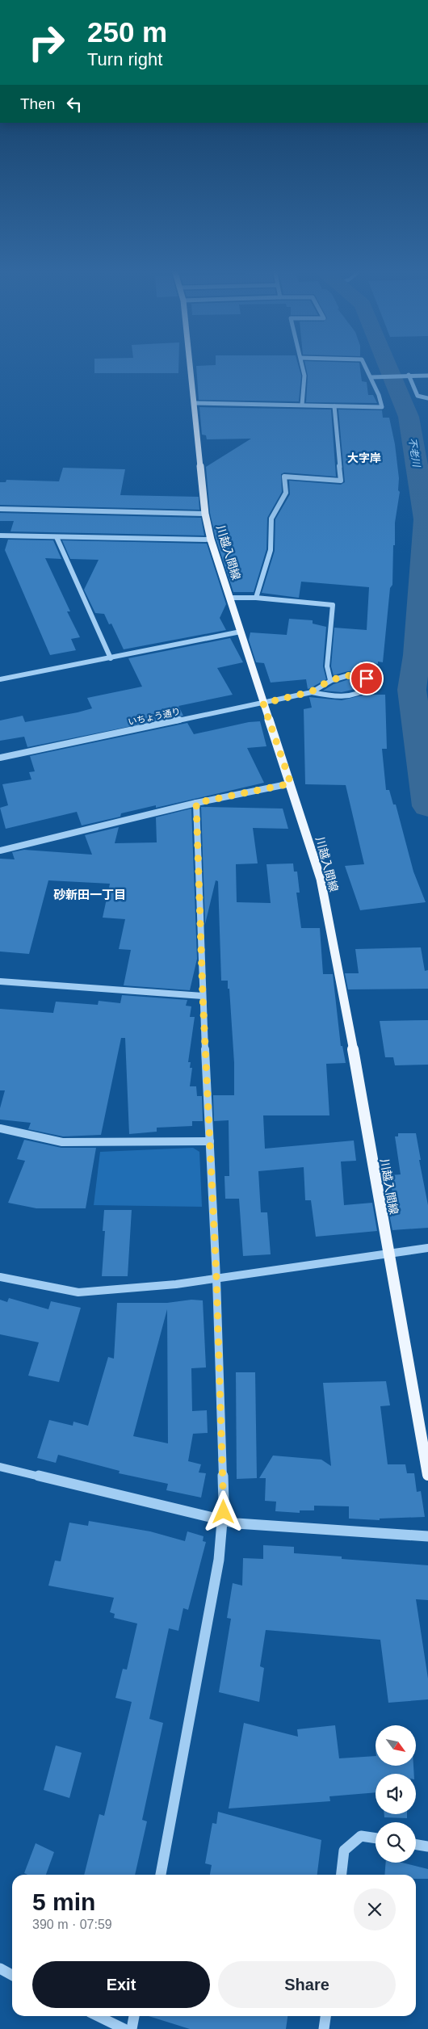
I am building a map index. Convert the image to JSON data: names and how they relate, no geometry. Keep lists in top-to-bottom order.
{
  "streets": {
    "main road": ["川越入間線"],
    "street": ["いちょう通り"]
  },
  "crossings": [
    ["川越入間線", "いちょう通り"]
  ],
  "districts": ["大字岸", "砂新田一丁目"],
  "water": ["不老川"],
  "north": "bottom right",
  "page": {
    "turn": ["250 m", "Turn right"],
    "then": "Then",
    "heading": ["5 min", "390 m · 07:59"],
    "buttons": ["Exit", "Share"]
  }
}
